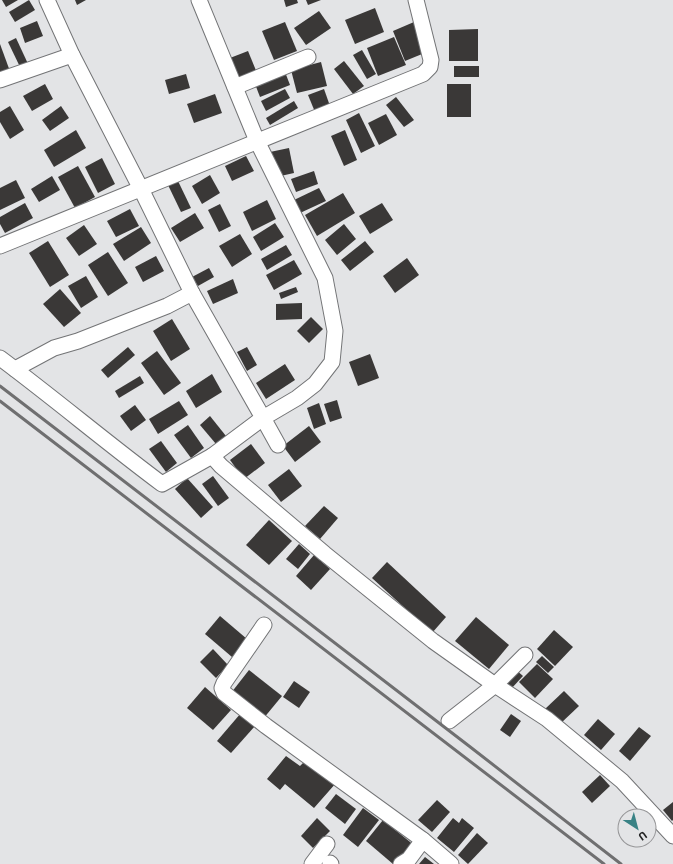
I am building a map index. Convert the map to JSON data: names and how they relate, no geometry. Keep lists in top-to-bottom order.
{
  "north": "bottom right"
}
